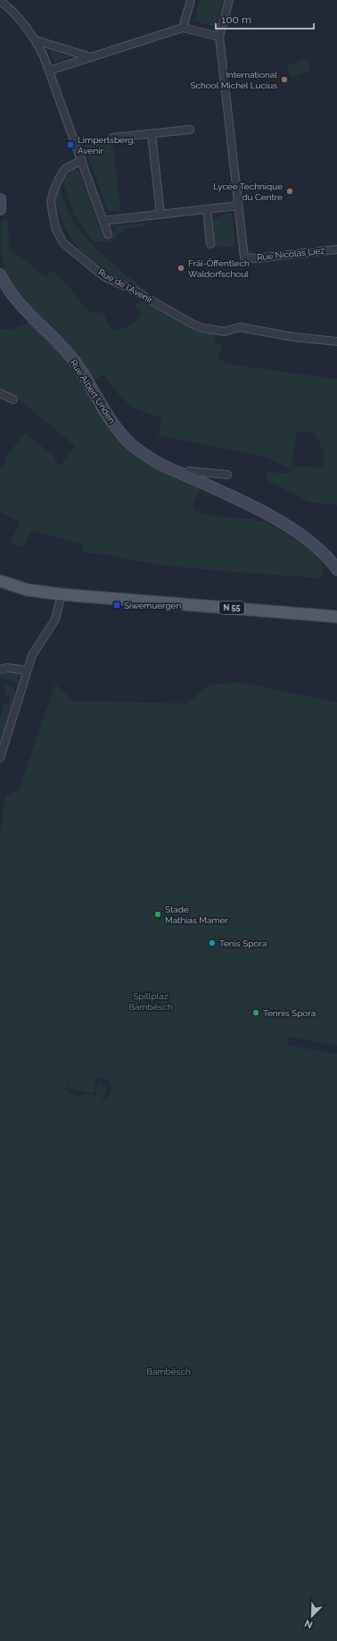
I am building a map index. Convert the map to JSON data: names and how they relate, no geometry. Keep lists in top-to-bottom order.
{
  "streets": {
    "main road": ["Rue Albert Unden", "N 55"],
    "street": ["Rue Nicolas Liez", "Rue de l'Avenir"]
  },
  "parks": ["Spillplaz Bambësch", "Bambësch"],
  "places": {
    "other": [
      "International School Michel Lucius",
      "Lycée Technique du Centre",
      "Fräi-Öffentlech Waldorfschoul",
      "Stade Mathias Mamer",
      "Tenis Spora",
      "Tennis Spora"
    ],
    "transit": ["Limpertsberg, Avenir", "Siwemuergen"]
  },
  "scale_bar": "100 m",
  "north": "bottom left"
}
